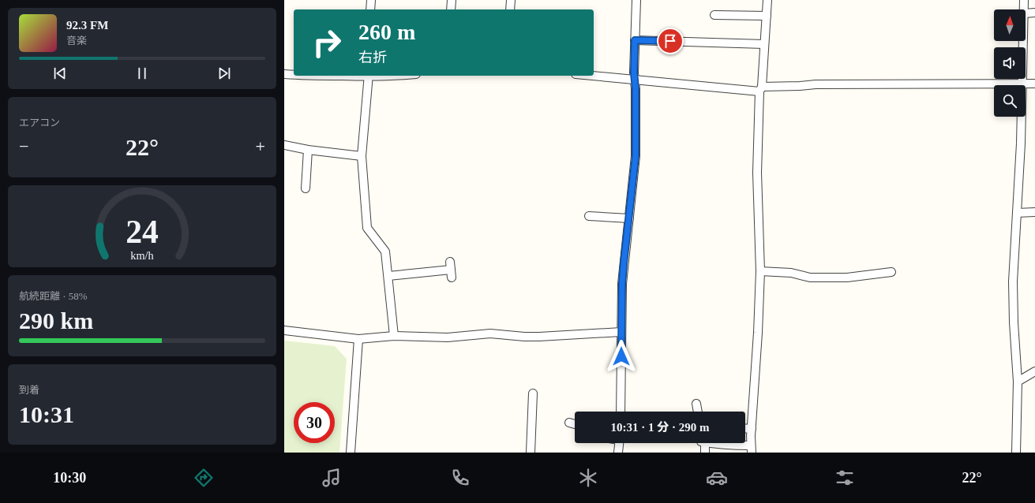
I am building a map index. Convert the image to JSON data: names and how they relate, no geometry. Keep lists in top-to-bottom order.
{
  "north": "top",
  "page": {
    "turn": ["260 m", "右折"],
    "song": ["92.3 FM", "音楽"],
    "tile": [
      "エアコン",
      ["航続距離 · 58%", "290 km"],
      ["到着", "10:31"]
    ],
    "heat": ["−", "22°", "+"],
    "limit": "30",
    "trip": "10:31 · 1 分 · 290 m",
    "tabs": ["10:30", "22°"],
    "gauge": ["24", "km/h"]
  }
}
